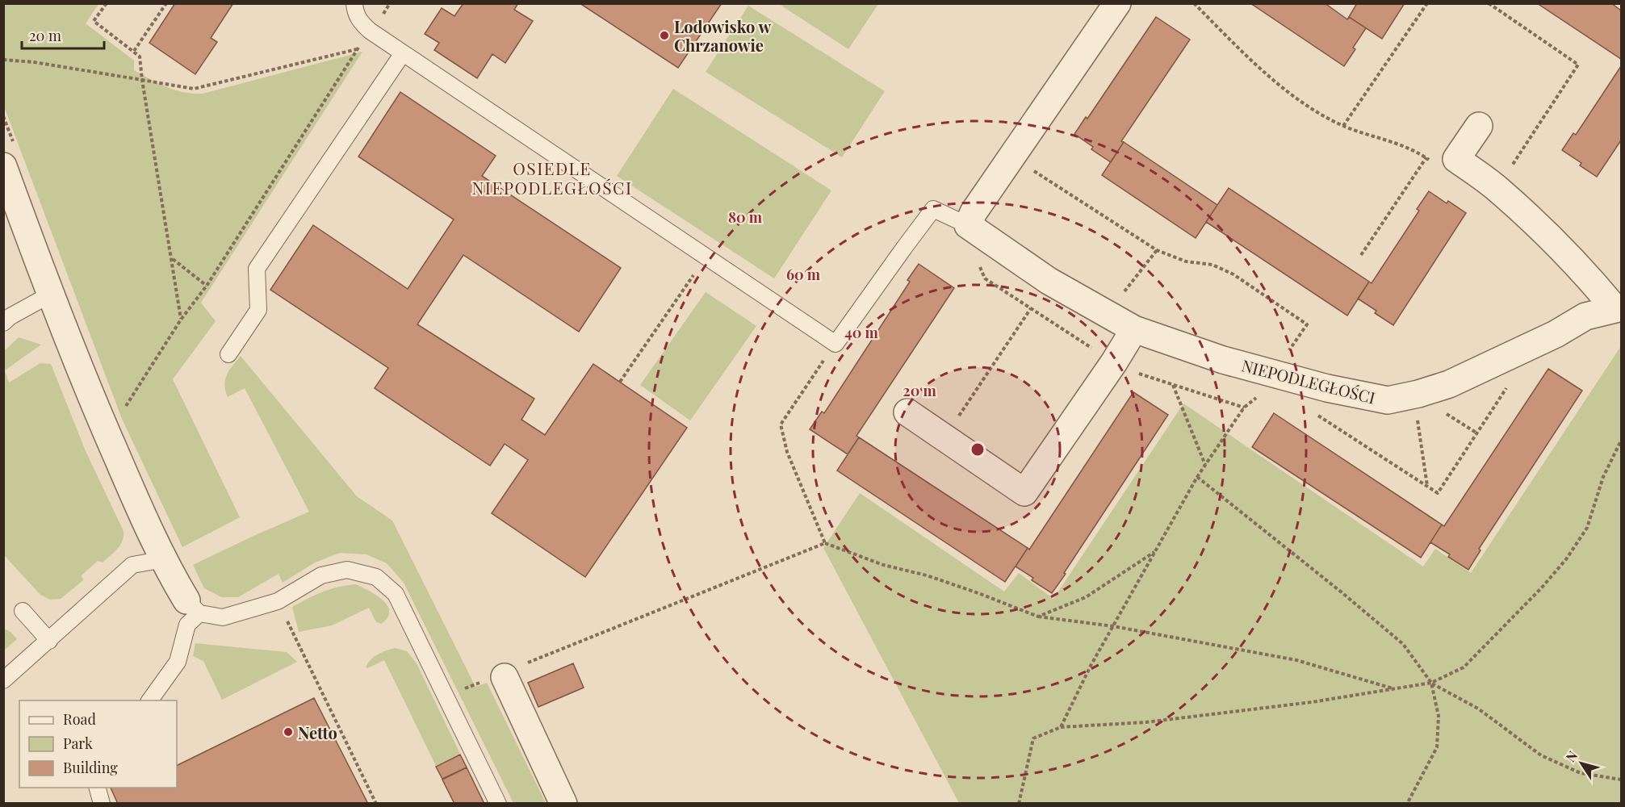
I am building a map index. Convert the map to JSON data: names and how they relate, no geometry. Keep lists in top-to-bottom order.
{
  "streets": {
    "street": ["NIEPODLEGŁOŚCI"]
  },
  "districts": ["OSIEDLE NIEPODLEGŁOŚCI"],
  "places": ["Lodowisko w Chrzanowie", "Netto"],
  "legend": ["Road", "Park", "Building"],
  "scale_bar": "20 m",
  "north": "top left",
  "rings": [
    "80 m",
    "60 m",
    "40 m",
    "20 m"
  ]
}
